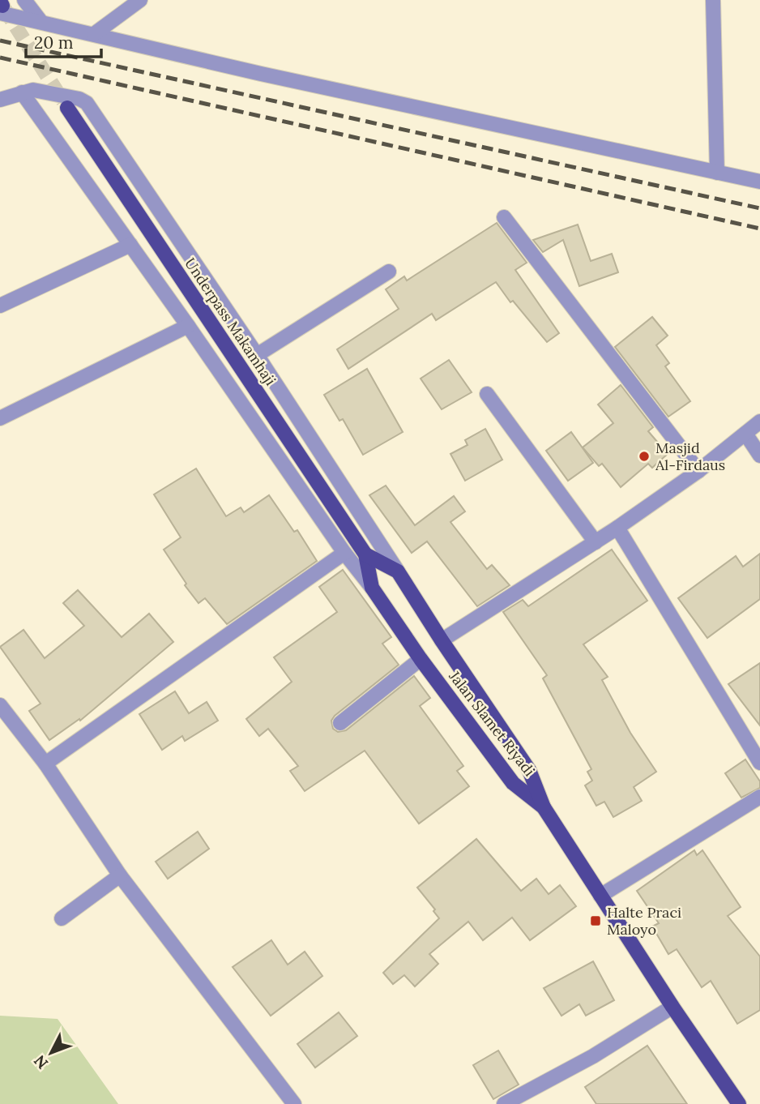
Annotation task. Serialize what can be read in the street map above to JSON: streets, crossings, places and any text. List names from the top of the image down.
{
  "streets": {
    "main road": ["Underpass Makamhaji", "Jalan Slamet Riyadi"]
  },
  "crossings": [
    ["Underpass Makamhaji", "Jalan Slamet Riyadi"]
  ],
  "places": {
    "other": ["Masjid Al-Firdaus"],
    "transit": ["Halte Praci Maloyo"]
  },
  "scale_bar": "20 m",
  "north": "bottom left"
}
